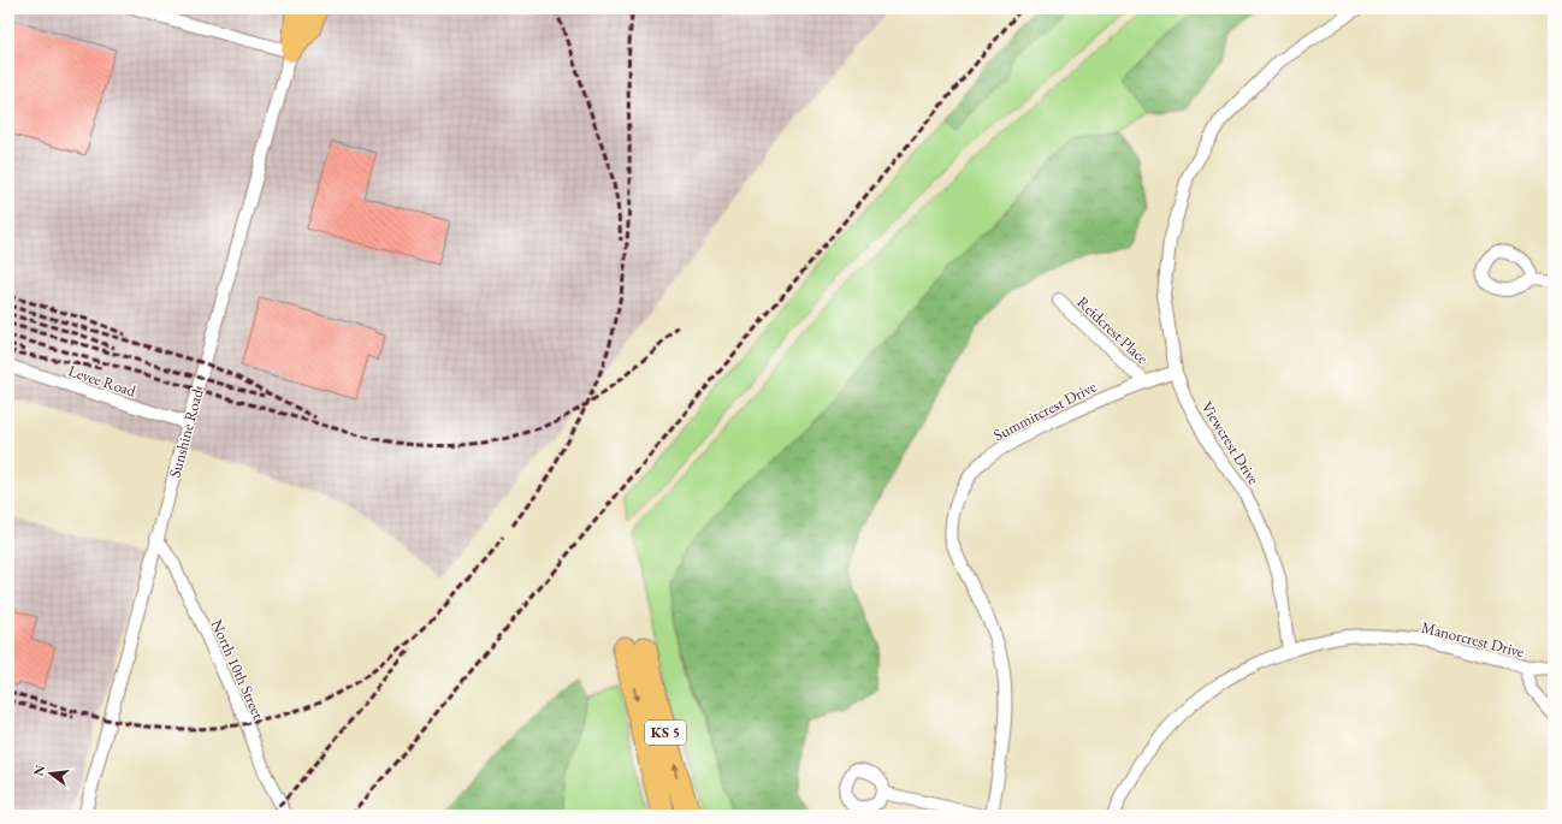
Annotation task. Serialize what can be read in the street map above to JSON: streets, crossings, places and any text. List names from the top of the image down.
{
  "streets": {
    "highway": ["KS 5"],
    "main road": ["Sunshine Road"],
    "street": [
      "Reidcrest Place",
      "Levee Road",
      "Summitcrest Drive",
      "Viewcrest Drive",
      "Manorcrest Drive",
      "North 10th Street"
    ]
  },
  "crossings": [
    ["Reidcrest Place", "Summitcrest Drive"],
    ["Levee Road", "Sunshine Road"],
    ["Summitcrest Drive", "Viewcrest Drive"],
    ["Sunshine Road", "North 10th Street"],
    ["Viewcrest Drive", "Manorcrest Drive"]
  ],
  "north": "left"
}
